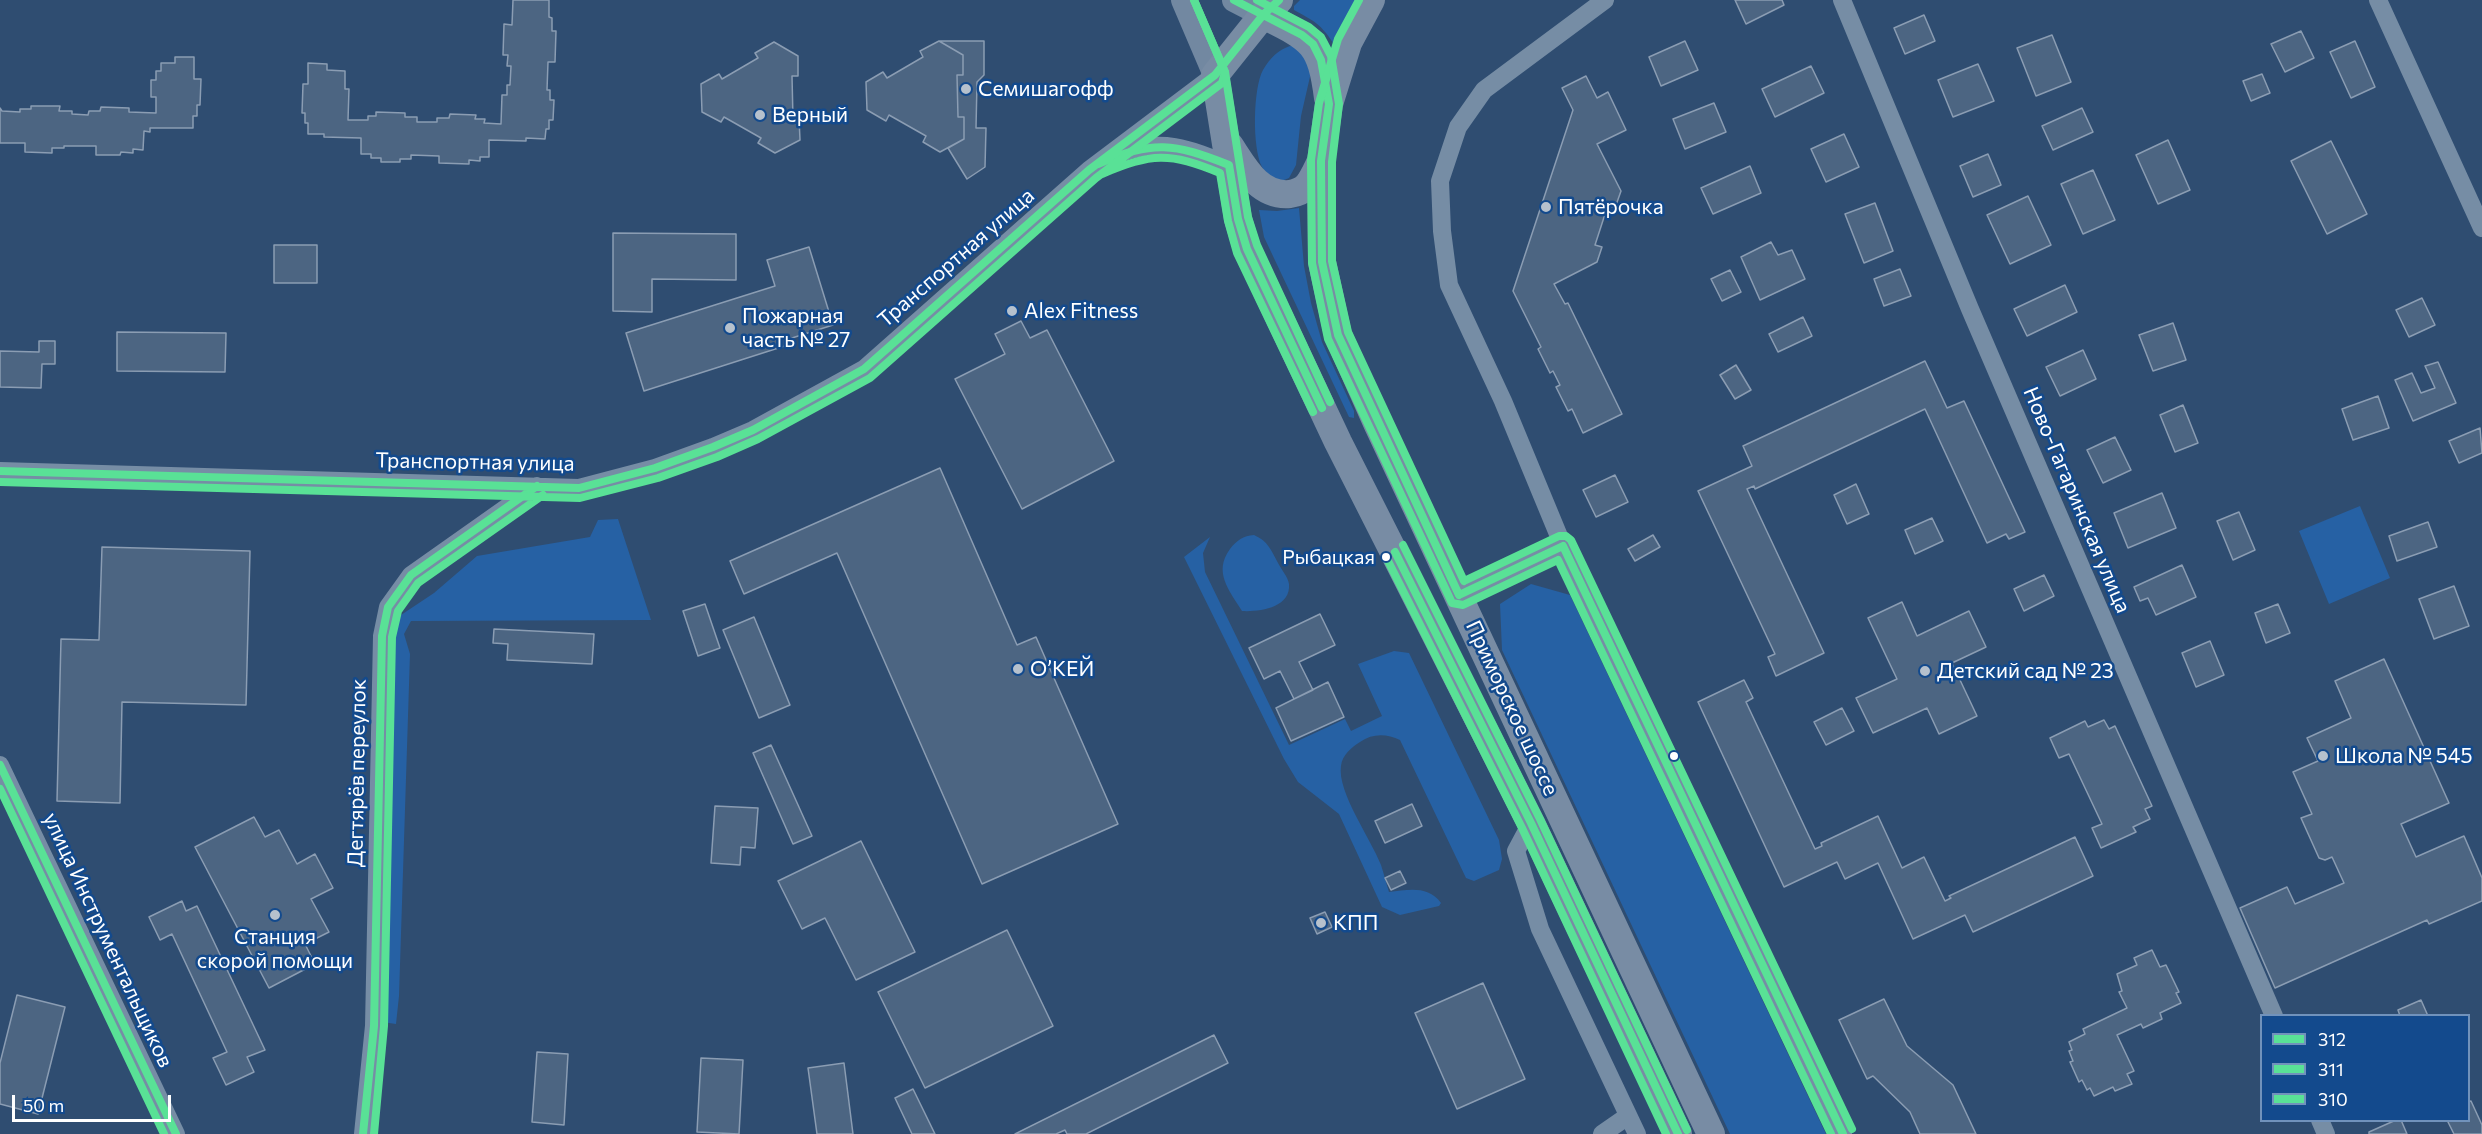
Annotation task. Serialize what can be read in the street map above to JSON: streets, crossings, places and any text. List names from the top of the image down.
{
  "streets": {
    "highway": ["Приморское шоссе"],
    "street": [
      "Транспортная улица",
      "Ново-Гагаринская улица",
      "Дегтярёв переулок",
      "улица Инструментальщиков"
    ]
  },
  "crossings": [
    ["Транспортная улица", "Приморское шоссе"],
    ["Транспортная улица", "Дегтярёв переулок"]
  ],
  "places": [
    "Семишагофф",
    "Верный",
    "Пятёрочка",
    "Alex Fitness",
    "Пожарная часть № 27",
    "Рыбацкая",
    "О’КЕЙ",
    "Детский сад № 23",
    "Школа № 545",
    "Станция скорой помощи",
    "КПП"
  ],
  "lines": ["transit line 312", "transit line 311", "transit line 310"],
  "legend": ["312", "311", "310"],
  "scale_bar": "50 m"
}
